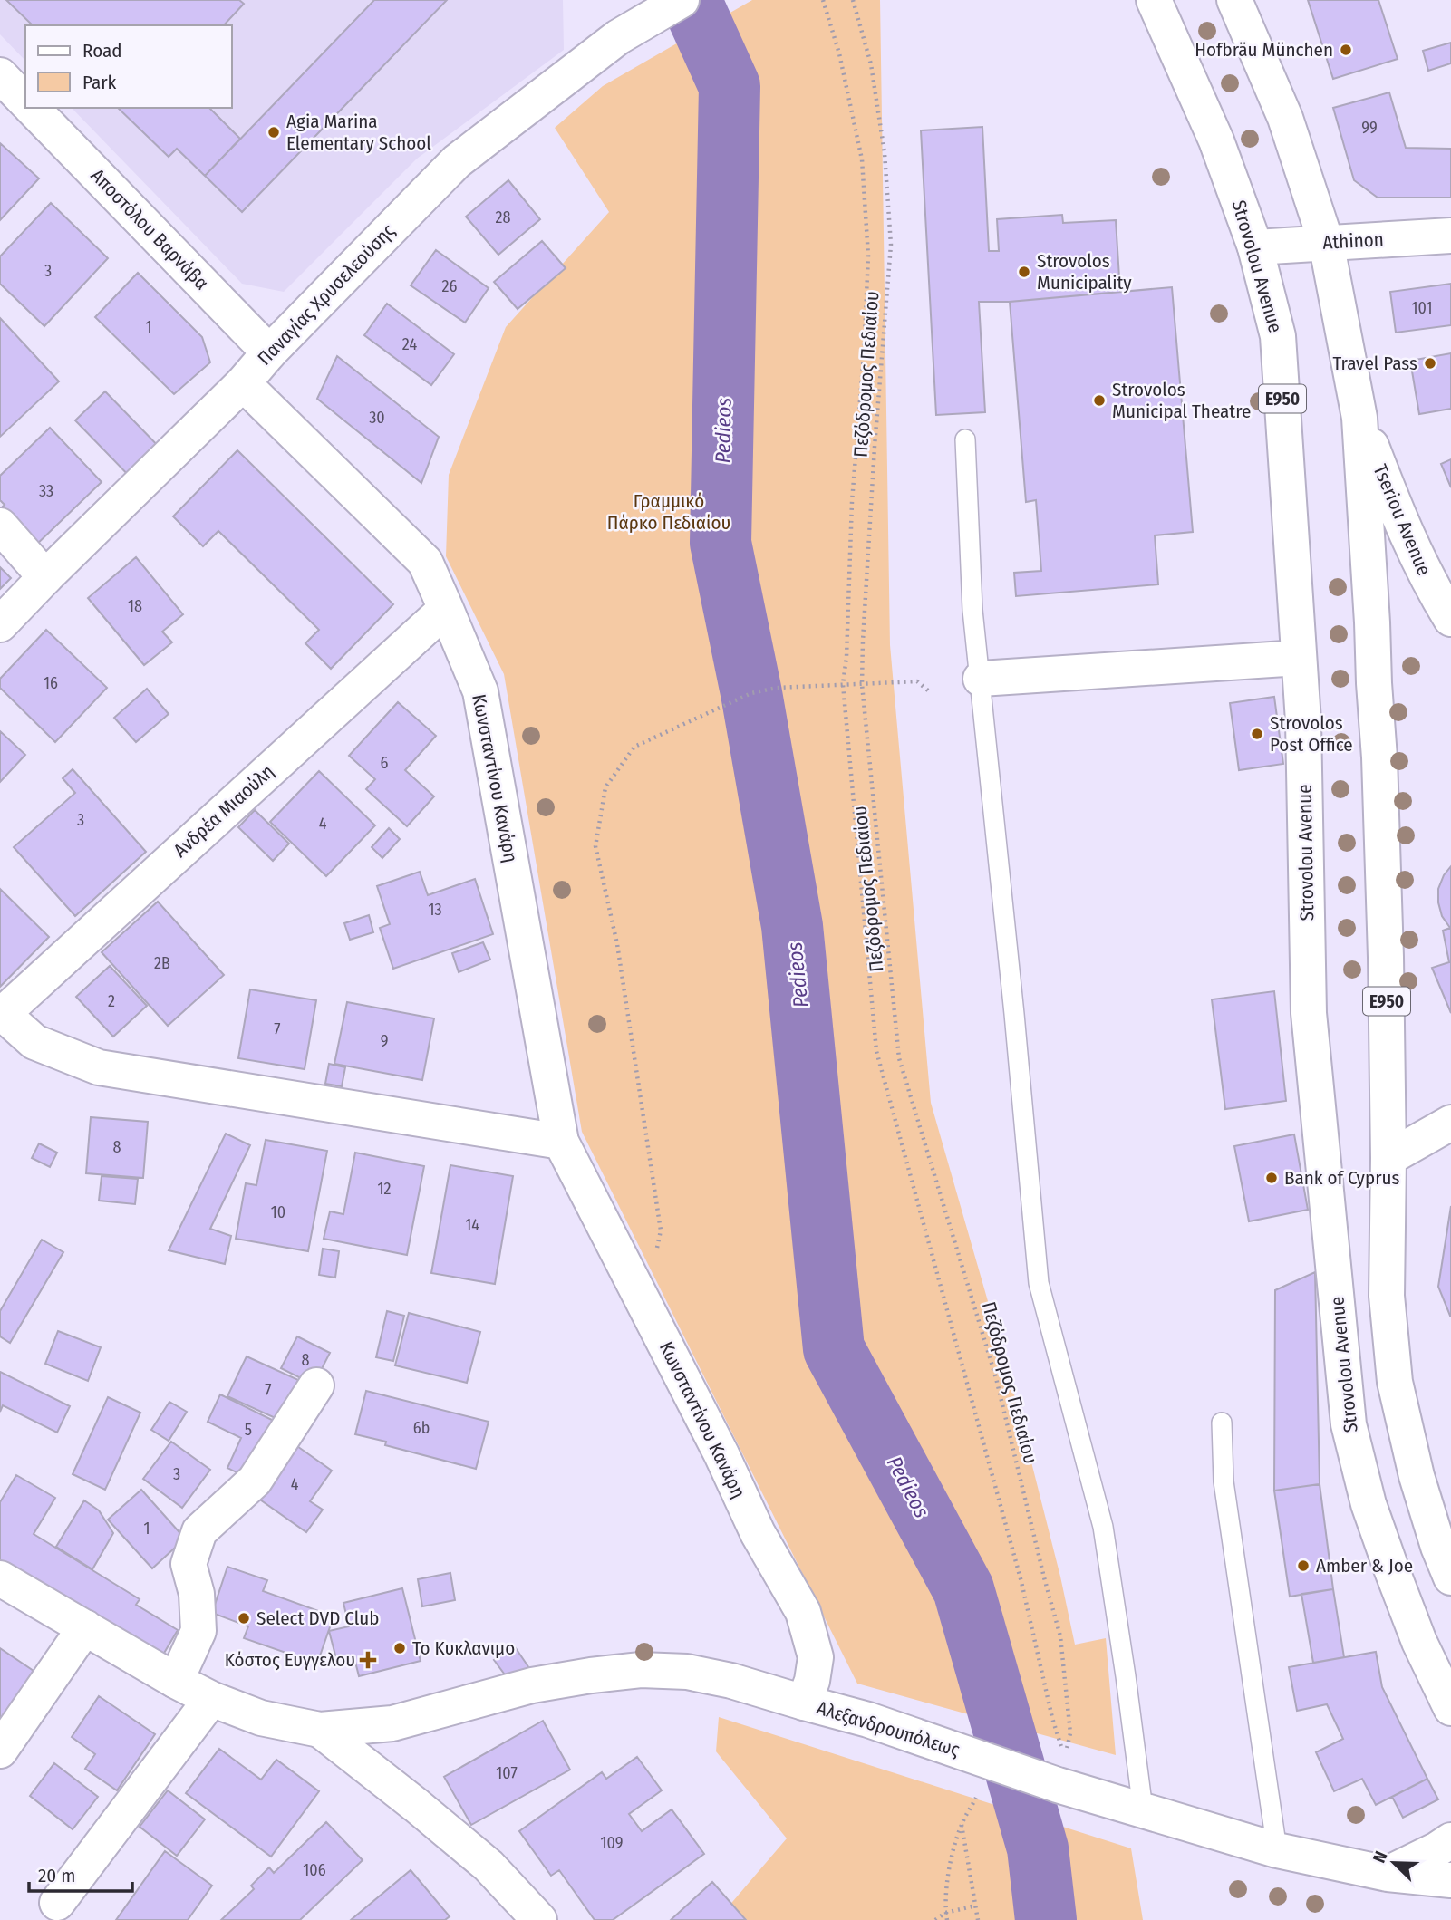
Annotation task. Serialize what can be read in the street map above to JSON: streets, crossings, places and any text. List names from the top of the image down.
{
  "streets": {
    "street": [
      "Αποστόλου Βαρνάβα",
      "Athinon",
      "Strovolou Avenue",
      "Παναγίας Χρυσελεούσης",
      "E950",
      "Tseriou Avenue",
      "Κωνσταντίνου Κανάρη",
      "Ανδρέα Μιαούλη",
      "Αλεξανδρουπόλεως"
    ],
    "path": ["Πεζόδρομος Πεδιαίου"]
  },
  "crossings": [
    ["Αποστόλου Βαρνάβα", "Παναγίας Χρυσελεούσης"],
    ["Athinon", "Strovolou Avenue"],
    ["Athinon", "E950"],
    ["Παναγίας Χρυσελεούσης", "Κωνσταντίνου Κανάρη"],
    ["Πεζόδρομος Πεδιαίου", "Αλεξανδρουπόλεως"],
    ["E950", "Tseriou Avenue"],
    ["Κωνσταντίνου Κανάρη", "Ανδρέα Μιαούλη"],
    ["Κωνσταντίνου Κανάρη", "Αλεξανδρουπόλεως"]
  ],
  "water": ["Pedieos"],
  "parks": ["Γραμμικό Πάρκο Πεδιαίου"],
  "places": {
    "other": [
      "Hofbräu München",
      "Agia Marina Elementary School",
      "Strovolos Municipality",
      "Travel Pass",
      "Strovolos Municipal Theatre",
      "Strovolos Post Office",
      "Bank of Cyprus",
      "Amber & Joe",
      "Select DVD Club",
      "Το Κυκλανιμο"
    ],
    "health": ["Κόστος Ευγγελου"]
  },
  "house_numbers": [
    "99",
    "28",
    "3",
    "26",
    "101",
    "1",
    "24",
    "30",
    "33",
    "18",
    "16",
    "6",
    "3",
    "4",
    "13",
    "2B",
    "2",
    "7",
    "9",
    "8",
    "12",
    "10",
    "14",
    "8",
    "7",
    "6b",
    "5",
    "3",
    "4",
    "1",
    "107",
    "109",
    "106"
  ],
  "legend": ["Road", "Park"],
  "scale_bar": "20 m",
  "north": "top left"
}
